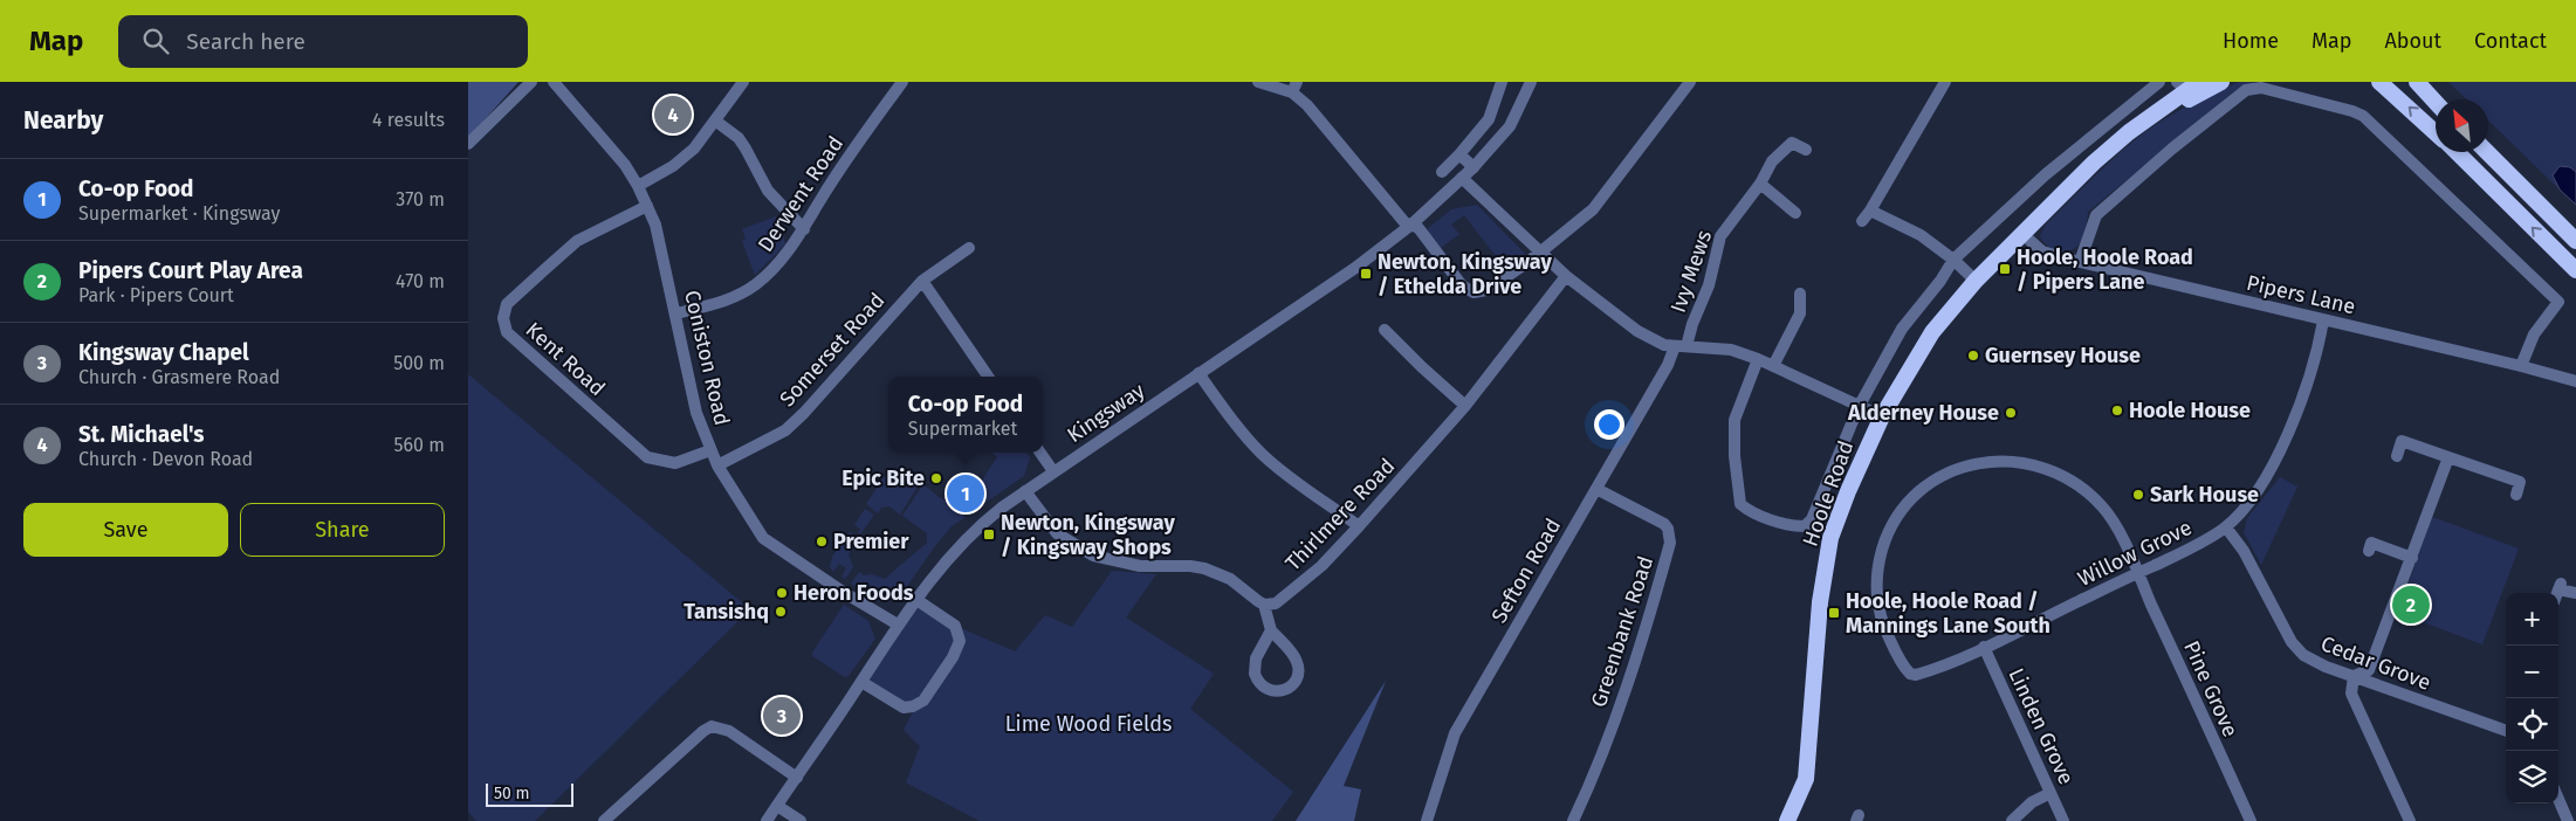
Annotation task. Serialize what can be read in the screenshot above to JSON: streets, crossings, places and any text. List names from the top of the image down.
{
  "streets": {
    "highway": ["Hoole Road"],
    "street": [
      "Derwent Road",
      "Ivy Mews",
      "Pipers Lane",
      "Somerset Road",
      "Coniston Road",
      "Kent Road",
      "Kingsway",
      "Thirlmere Road",
      "Willow Grove",
      "Sefton Road",
      "Greenbank Road",
      "Cedar Grove",
      "Pine Grove",
      "Linden Grove"
    ]
  },
  "crossings": [
    ["Derwent Road", "Coniston Road"],
    ["Ivy Mews", "Sefton Road"],
    ["Pipers Lane", "Hoole Road"],
    ["Pipers Lane", "Willow Grove"],
    ["Somerset Road", "Coniston Road"],
    ["Coniston Road", "Kent Road"],
    ["Coniston Road", "Kingsway"],
    ["Willow Grove", "Cedar Grove"],
    ["Willow Grove", "Pine Grove"],
    ["Willow Grove", "Linden Grove"],
    ["Sefton Road", "Greenbank Road"]
  ],
  "parks": ["Lime Wood Fields"],
  "places": {
    "transit": [
      "Hoole, Hoole Road / Pipers Lane",
      "Newton, Kingsway / Ethelda Drive",
      "Newton, Kingsway / Kingsway Shops",
      "Hoole, Hoole Road / Mannings Lane South"
    ],
    "other": [
      "Guernsey House",
      "Hoole House",
      "Alderney House",
      "Epic Bite",
      "Sark House",
      "Premier",
      "Heron Foods",
      "Tansishq"
    ]
  },
  "scale_bar": "50 m",
  "north": "top left",
  "page": {
    "header": "Map",
    "search": "Search here",
    "nav": [
      "Home",
      "Map",
      "About",
      "Contact"
    ],
    "heading": ["Nearby", "4 results"],
    "pins": [
      "4",
      "1",
      "2",
      "3"
    ],
    "list": [
      {
        "mark": "1",
        "name": "Co-op Food",
        "note": "Supermarket · Kingsway",
        "value": "370 m"
      },
      {
        "mark": "2",
        "name": "Pipers Court Play Area",
        "note": "Park · Pipers Court",
        "value": "470 m"
      },
      {
        "mark": "3",
        "name": "Kingsway Chapel",
        "note": "Church · Grasmere Road",
        "value": "500 m"
      },
      {
        "mark": "4",
        "name": "St. Michael's",
        "note": "Church · Devon Road",
        "value": "560 m"
      }
    ],
    "popup": ["Co-op Food", "Supermarket"],
    "buttons": ["Save", "Share"],
    "map_buttons": ["+", "−"],
    "scale": "50 m"
  }
}
